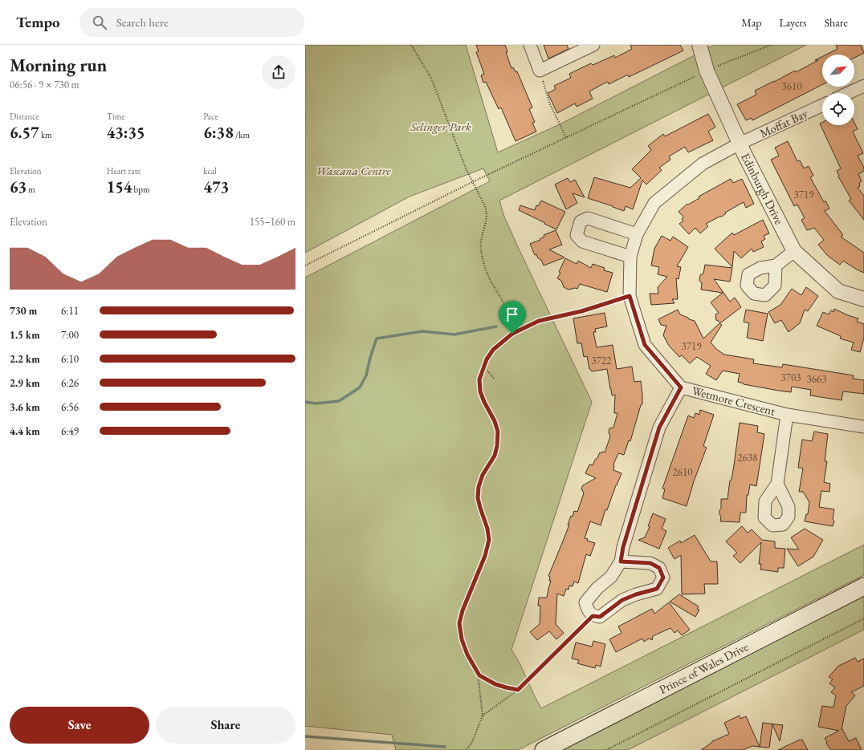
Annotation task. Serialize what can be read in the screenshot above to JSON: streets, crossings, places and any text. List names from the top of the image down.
{
  "streets": {
    "main road": ["Prince of Wales Drive"],
    "street": ["Moffat Bay", "Edinburgh Drive", "Wetmore Crescent"]
  },
  "crossings": [
    ["Moffat Bay", "Edinburgh Drive"],
    ["Moffat Bay", "Wetmore Crescent"],
    ["Edinburgh Drive", "Wetmore Crescent"]
  ],
  "parks": ["Selinger Park", "Wascana Centre"],
  "house_numbers": [
    "3610",
    "3719",
    "3719",
    "3722",
    "3703",
    "3663",
    "2638",
    "2610"
  ],
  "north": "top right",
  "page": {
    "header": "Tempo",
    "search": "Search here",
    "nav": ["Map", "Layers", "Share"],
    "heading": ["Morning run", "06:56 · 9 × 730 m"],
    "stats": [
      ["Distance", "6.57 km"],
      ["Time", "43:35"],
      ["Pace", "6:38 /km"],
      ["Elevation", "63 m"],
      ["Heart rate", "154 bpm"],
      ["kcal", "473"]
    ],
    "chart": ["Elevation", "155–160 m"],
    "list": [
      {
        "name": "730 m",
        "note": "6:11"
      },
      {
        "name": "1.5 km",
        "note": "7:00"
      },
      {
        "name": "2.2 km",
        "note": "6:10"
      },
      {
        "name": "2.9 km",
        "note": "6:26"
      },
      {
        "name": "3.6 km",
        "note": "6:56"
      },
      {
        "name": "4.4 km",
        "note": "6:49"
      }
    ],
    "buttons": ["Save", "Share"]
  }
}
